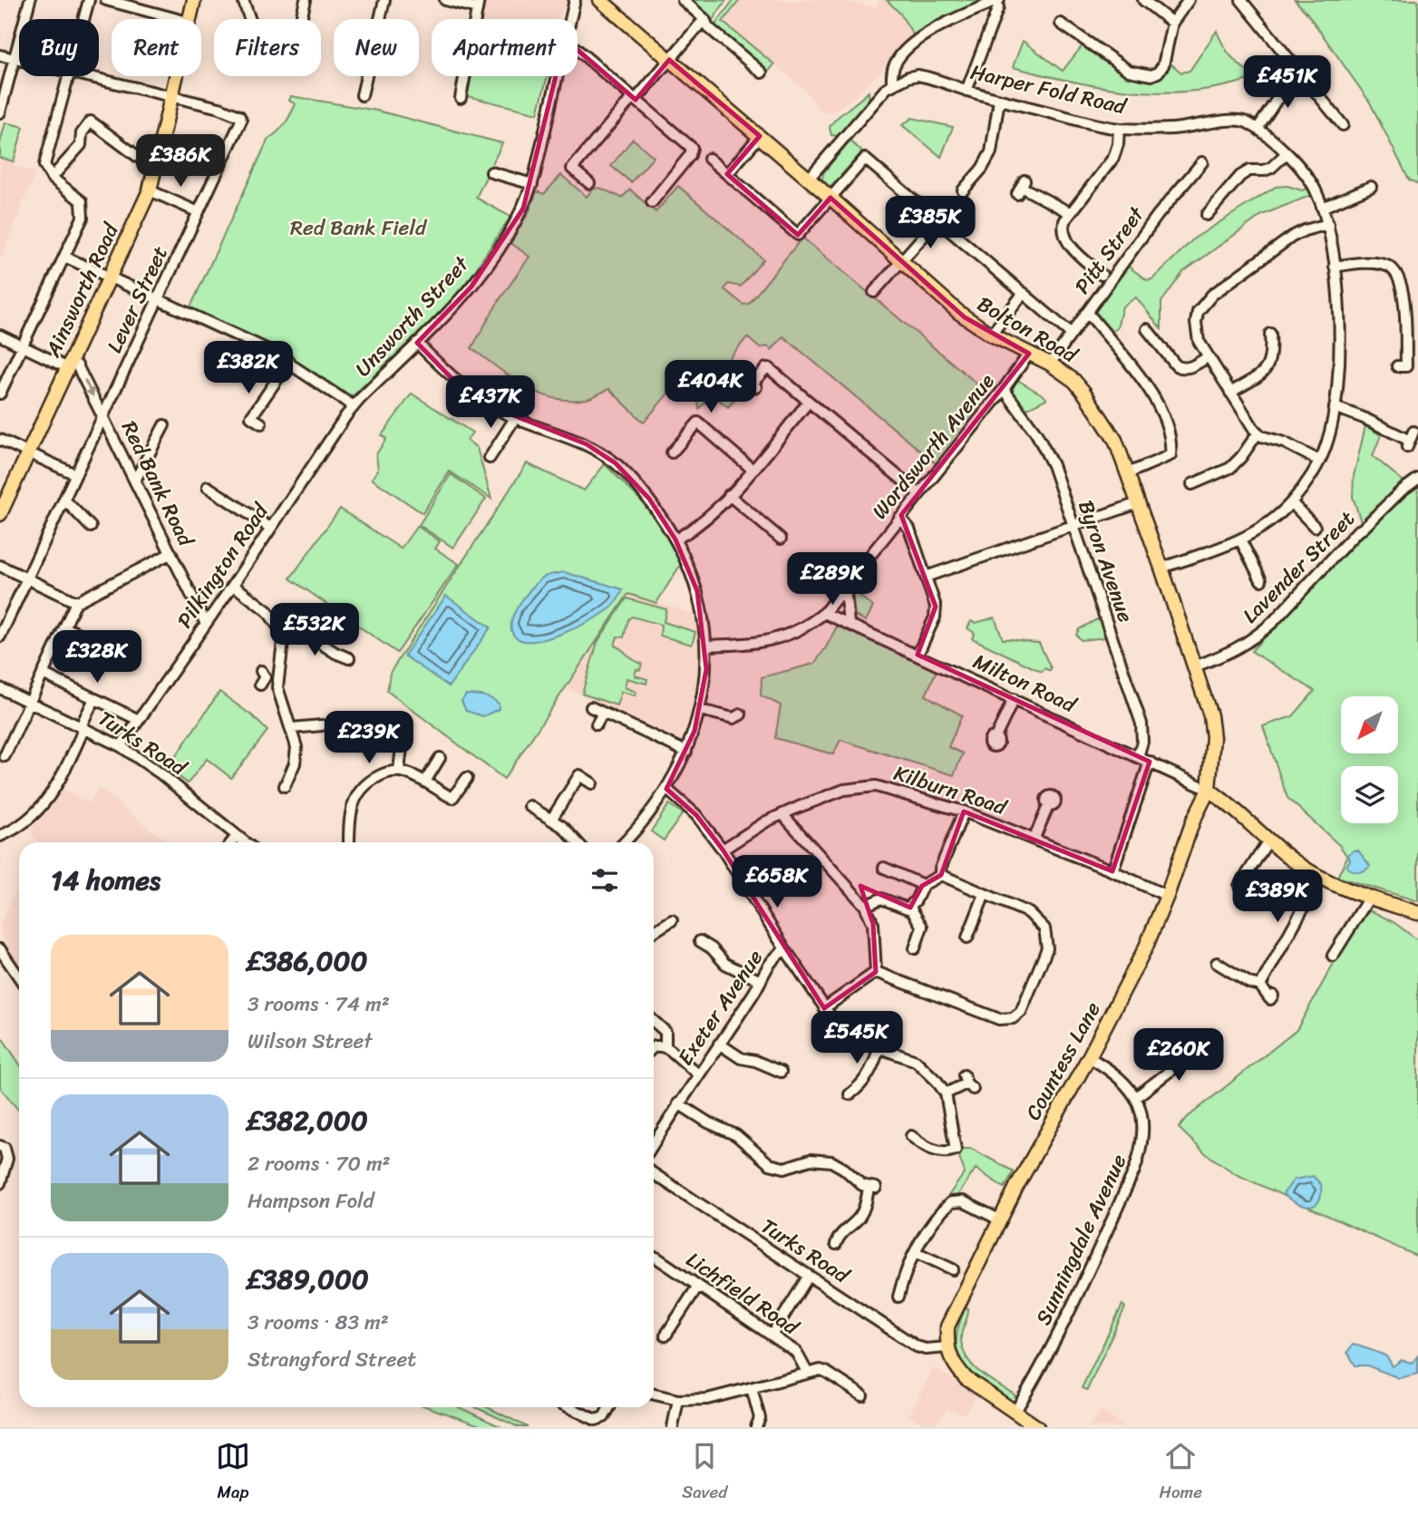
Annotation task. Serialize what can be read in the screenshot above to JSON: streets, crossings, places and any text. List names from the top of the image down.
{
  "streets": {
    "main road": ["Ainsworth Road", "Bolton Road", "Countess Lane"],
    "street": [
      "Harper Fold Road",
      "Pitt Street",
      "Lever Street",
      "Unsworth Street",
      "Wordsworth Avenue",
      "Red Bank Road",
      "Byron Avenue",
      "Pilkington Road",
      "Lavender Street",
      "Milton Road",
      "Turks Road",
      "Kilburn Road",
      "Exeter Avenue",
      "Sunningdale Avenue",
      "Lichfield Road"
    ]
  },
  "crossings": [
    ["Harper Fold Road", "Bolton Road"],
    ["Pitt Street", "Bolton Road"],
    ["Ainsworth Road", "Lever Street"],
    ["Ainsworth Road", "Red Bank Road"],
    ["Lever Street", "Red Bank Road"],
    ["Unsworth Street", "Pilkington Road"],
    ["Bolton Road", "Wordsworth Avenue"],
    ["Bolton Road", "Lavender Street"],
    ["Bolton Road", "Milton Road"],
    ["Bolton Road", "Countess Lane"],
    ["Wordsworth Avenue", "Byron Avenue"],
    ["Wordsworth Avenue", "Milton Road"],
    ["Red Bank Road", "Pilkington Road"],
    ["Byron Avenue", "Milton Road"],
    ["Pilkington Road", "Turks Road"],
    ["Milton Road", "Countess Lane"],
    ["Turks Road", "Countess Lane"],
    ["Kilburn Road", "Countess Lane"],
    ["Countess Lane", "Sunningdale Avenue"]
  ],
  "parks": ["Red Bank Field"],
  "north": "bottom left",
  "page": {
    "chip": [
      "Buy",
      "Rent",
      "Filters",
      "New",
      "Apartment"
    ],
    "price": [
      "£451K",
      "£386K",
      "£385K",
      "£382K",
      "£404K",
      "£437K",
      "£289K",
      "£532K",
      "£328K",
      "£239K",
      "£658K",
      "£389K",
      "£545K",
      "£260K"
    ],
    "heading": "14 homes",
    "list": [
      {
        "name": "£386,000",
        "note": "3 rooms · 74 m² · Wilson Street"
      },
      {
        "name": "£382,000",
        "note": "2 rooms · 70 m² · Hampson Fold"
      },
      {
        "name": "£389,000",
        "note": "3 rooms · 83 m² · Strangford Street"
      }
    ],
    "tabs": ["Map", "Saved", "Home"]
  }
}
